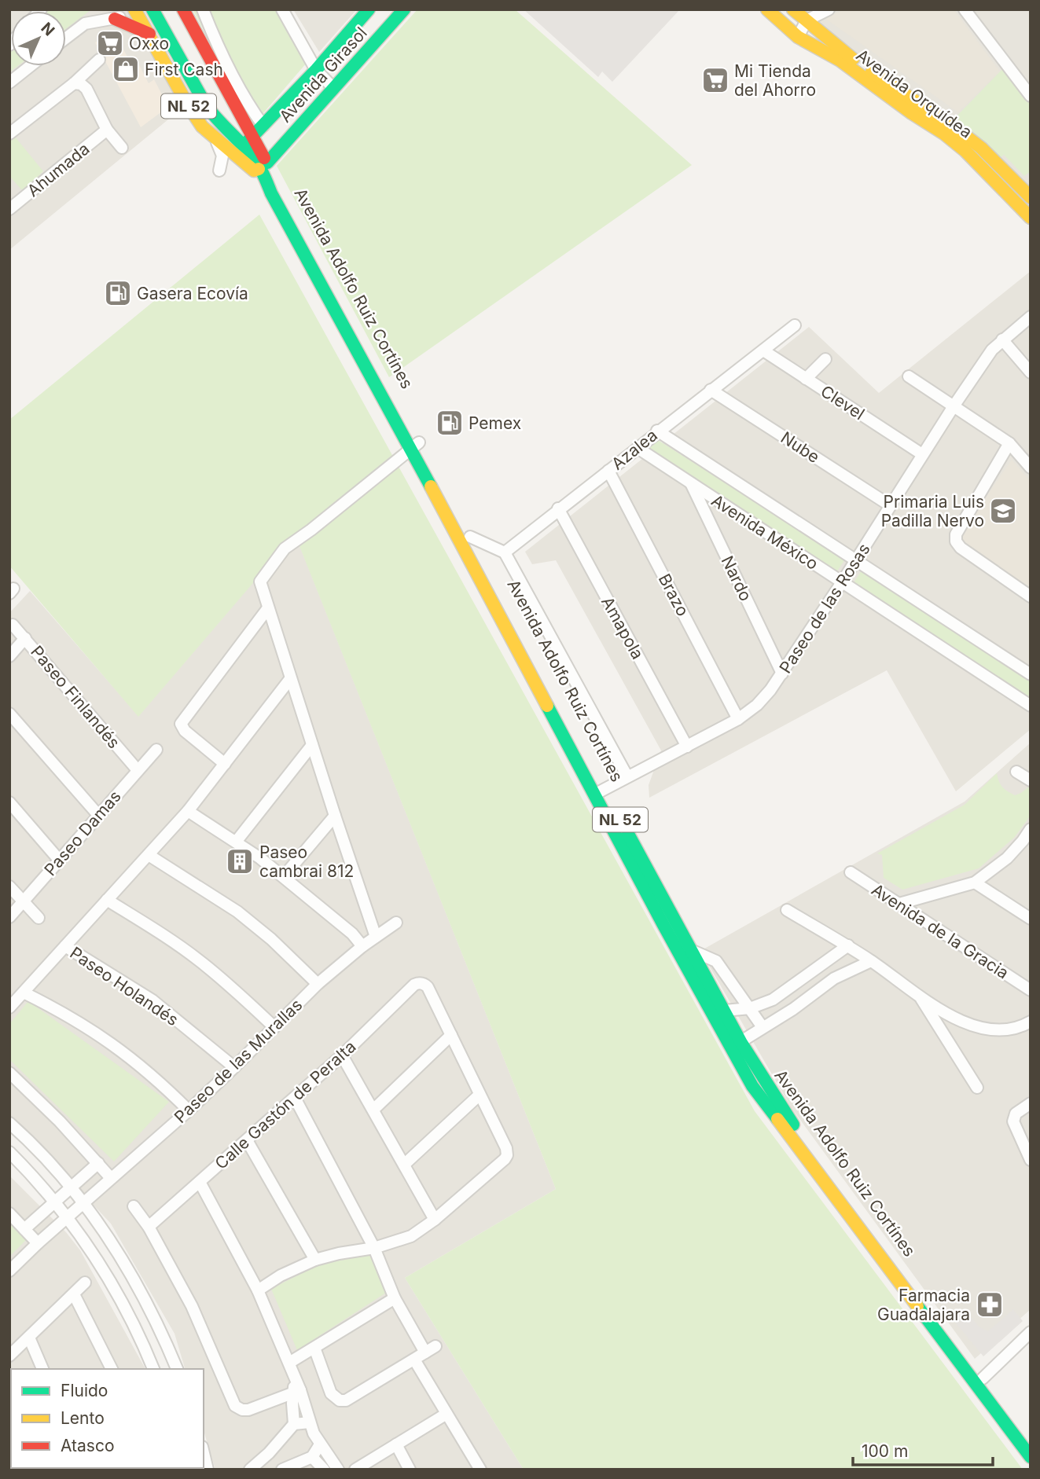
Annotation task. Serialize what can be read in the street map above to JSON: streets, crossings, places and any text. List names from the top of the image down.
{
  "streets": {
    "main road": [
      "Avenida Girasol",
      "Avenida Orquídea",
      "NL 52",
      "Avenida Adolfo Ruiz Cortínes"
    ],
    "street": [
      "Ahumada",
      "Clevel",
      "Nube",
      "Azalea",
      "Avenida México",
      "Nardo",
      "Brazo",
      "Paseo de las Rosas",
      "Amapola",
      "Paseo Finlandés",
      "Paseo Damas",
      "Avenida de la Gracia",
      "Paseo Holandés",
      "Paseo de las Murallas",
      "Calle Gastón de Peralta"
    ]
  },
  "crossings": [
    ["Avenida Girasol", "Avenida Adolfo Ruiz Cortínes"],
    ["Avenida Adolfo Ruiz Cortínes", "Paseo de las Rosas"],
    ["Clevel", "Azalea"],
    ["Clevel", "Paseo de las Rosas"],
    ["Nube", "Azalea"],
    ["Nube", "Paseo de las Rosas"],
    ["Azalea", "Avenida México"],
    ["Azalea", "Brazo"],
    ["Azalea", "Amapola"],
    ["Avenida México", "Nardo"],
    ["Avenida México", "Paseo de las Rosas"],
    ["Nardo", "Paseo de las Rosas"],
    ["Brazo", "Paseo de las Rosas"],
    ["Paseo de las Rosas", "Amapola"],
    ["Paseo Finlandés", "Paseo Damas"],
    ["Paseo Holandés", "Paseo de las Murallas"]
  ],
  "places": {
    "supermarket": ["Oxxo", "Mi Tienda del Ahorro"],
    "shop": ["First Cash"],
    "fuel station": ["Gasera Ecovía", "Pemex"],
    "school or university": ["Primaria Luis Padilla Nervo"],
    "building": ["Paseo cambrai 812"],
    "pharmacy": ["Farmacia Guadalajara"]
  },
  "legend": ["Fluido", "Lento", "Atasco"],
  "scale_bar": "100 m",
  "north": "top right"
}
